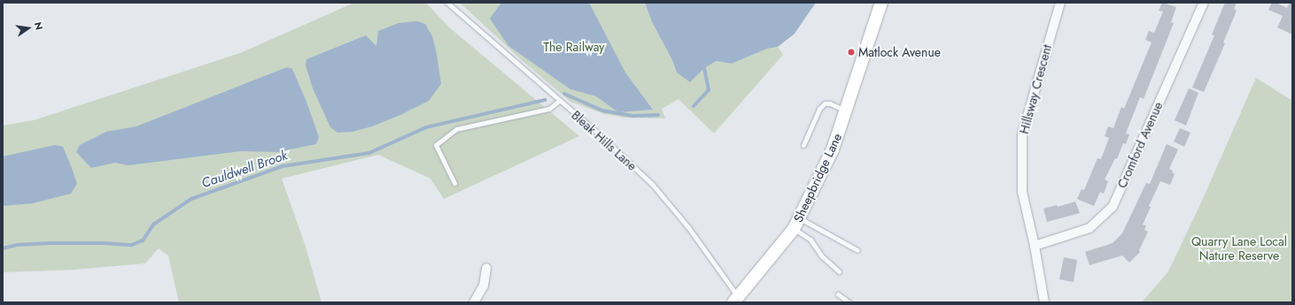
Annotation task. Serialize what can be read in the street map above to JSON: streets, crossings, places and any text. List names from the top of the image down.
{
  "streets": {
    "street": ["Hillsway Crescent", "Cromford Avenue", "Sheepbridge Lane"],
    "lane": ["Bleak Hills Lane"]
  },
  "crossings": [
    ["Hillsway Crescent", "Cromford Avenue"],
    ["Bleak Hills Lane", "Sheepbridge Lane"]
  ],
  "water": ["Cauldwell Brook"],
  "parks": ["The Railway", "Quarry Lane Local Nature Reserve"],
  "places": ["Matlock Avenue"],
  "north": "right"
}
